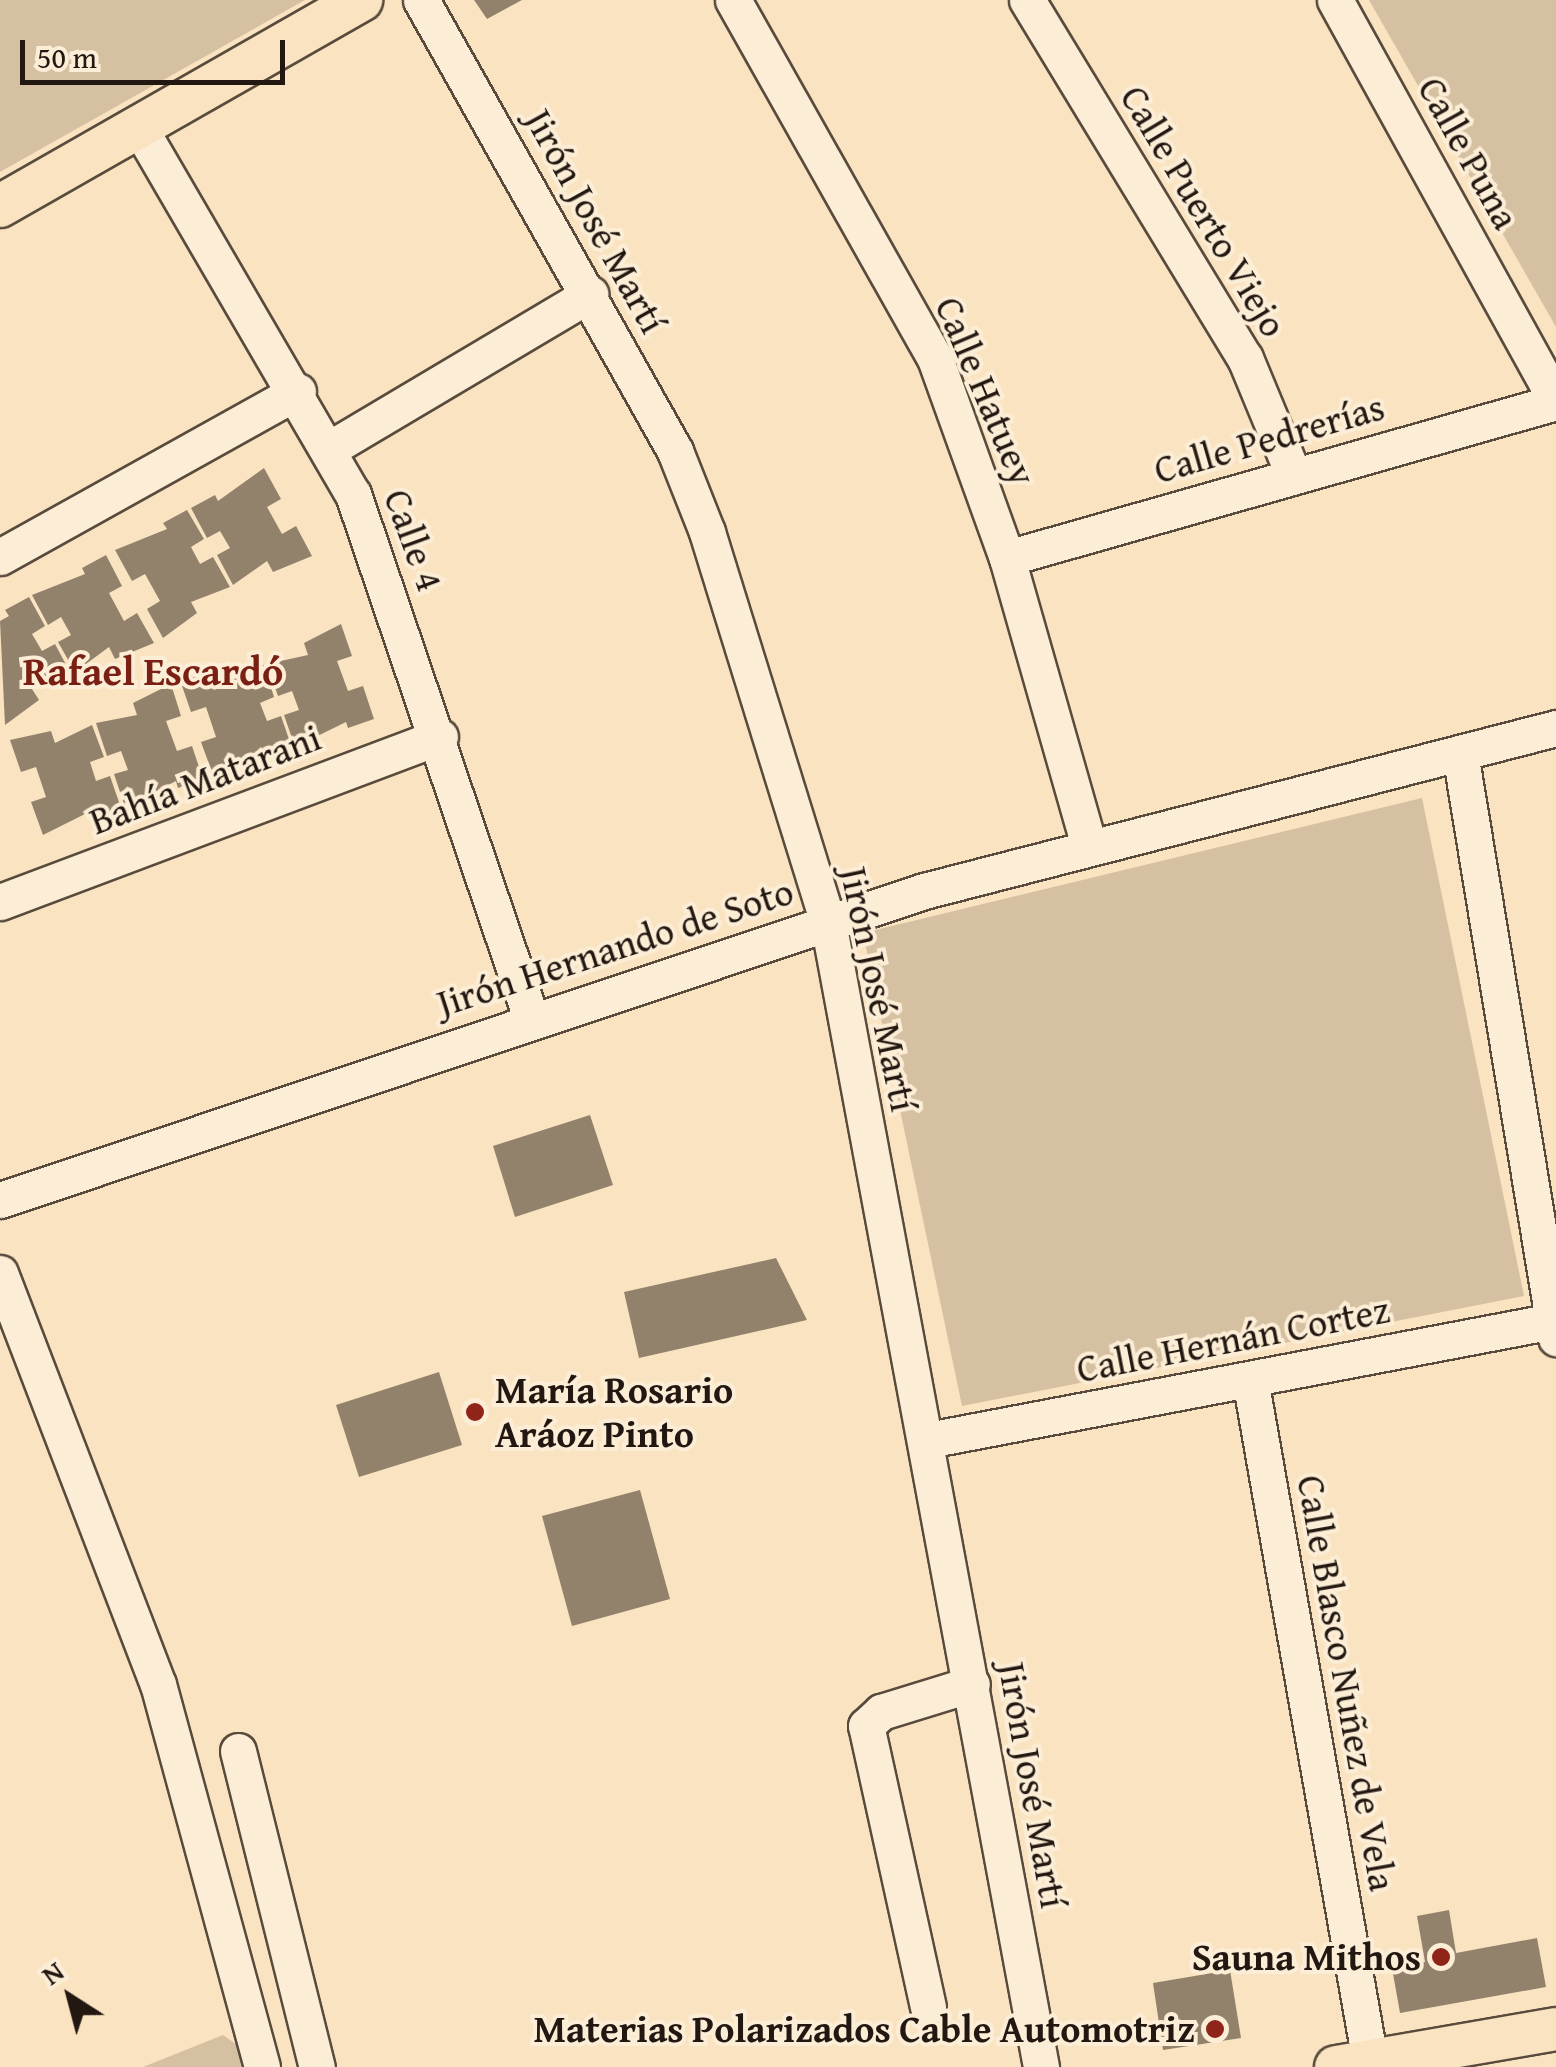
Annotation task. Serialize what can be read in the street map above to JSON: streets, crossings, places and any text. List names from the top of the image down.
{
  "streets": {
    "street": [
      "Calle Puna",
      "Calle Puerto Viejo",
      "Jirón José Martí",
      "Calle Hatuey",
      "Calle Pedrerías",
      "Calle 4",
      "Bahía Matarani",
      "Jirón Hernando de Soto",
      "Calle Hernán Cortez",
      "Calle Blasco Nuñez de Vela"
    ]
  },
  "crossings": [
    ["Calle Puna", "Calle Pedrerías"],
    ["Calle Puerto Viejo", "Calle Pedrerías"],
    ["Jirón José Martí", "Jirón Hernando de Soto"],
    ["Jirón José Martí", "Calle Hernán Cortez"],
    ["Calle Hatuey", "Calle Pedrerías"],
    ["Calle Hatuey", "Jirón Hernando de Soto"],
    ["Calle 4", "Bahía Matarani"],
    ["Calle 4", "Jirón Hernando de Soto"],
    ["Calle Hernán Cortez", "Calle Blasco Nuñez de Vela"]
  ],
  "districts": ["Rafael Escardó"],
  "places": ["María Rosario Aráoz Pinto", "Sauna Mithos", "Materias Polarizados Cable Automotriz"],
  "scale_bar": "50 m",
  "north": "top left"
}
